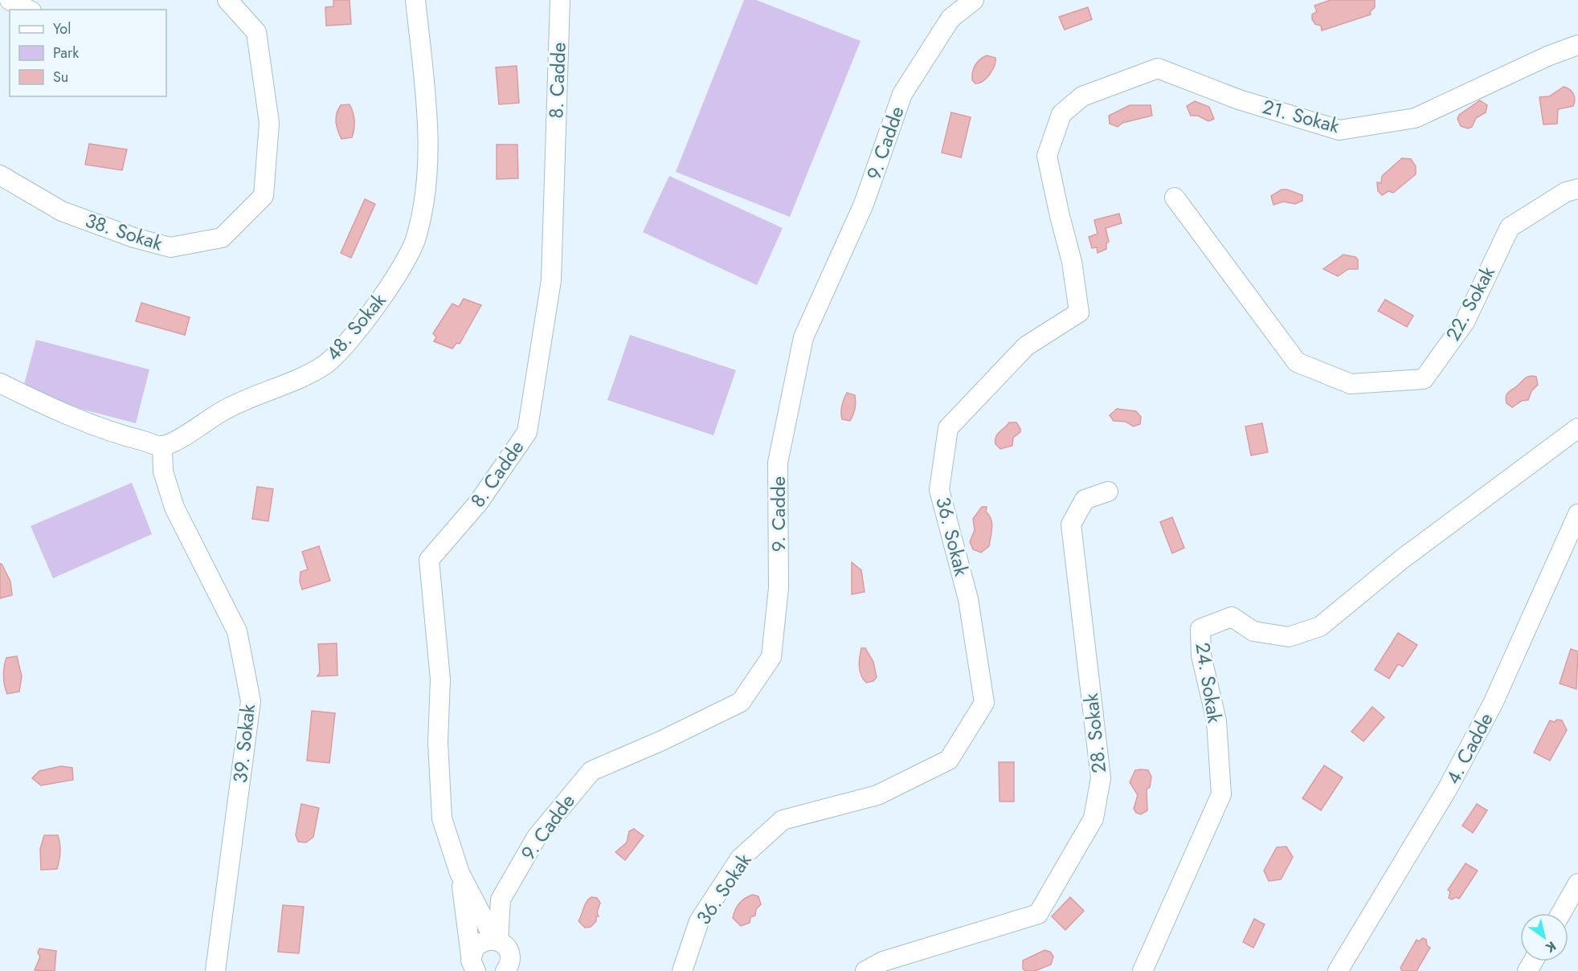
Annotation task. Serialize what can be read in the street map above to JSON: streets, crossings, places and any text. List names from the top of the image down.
{
  "streets": {
    "street": [
      "8. Cadde",
      "21. Sokak",
      "9. Cadde",
      "38. Sokak",
      "22. Sokak",
      "48. Sokak",
      "36. Sokak",
      "24. Sokak",
      "28. Sokak",
      "39. Sokak",
      "4. Cadde"
    ]
  },
  "crossings": [
    ["8. Cadde", "9. Cadde"],
    ["21. Sokak", "36. Sokak"],
    ["48. Sokak", "39. Sokak"]
  ],
  "legend": ["Yol", "Park", "Su"],
  "north": "bottom right"
}
